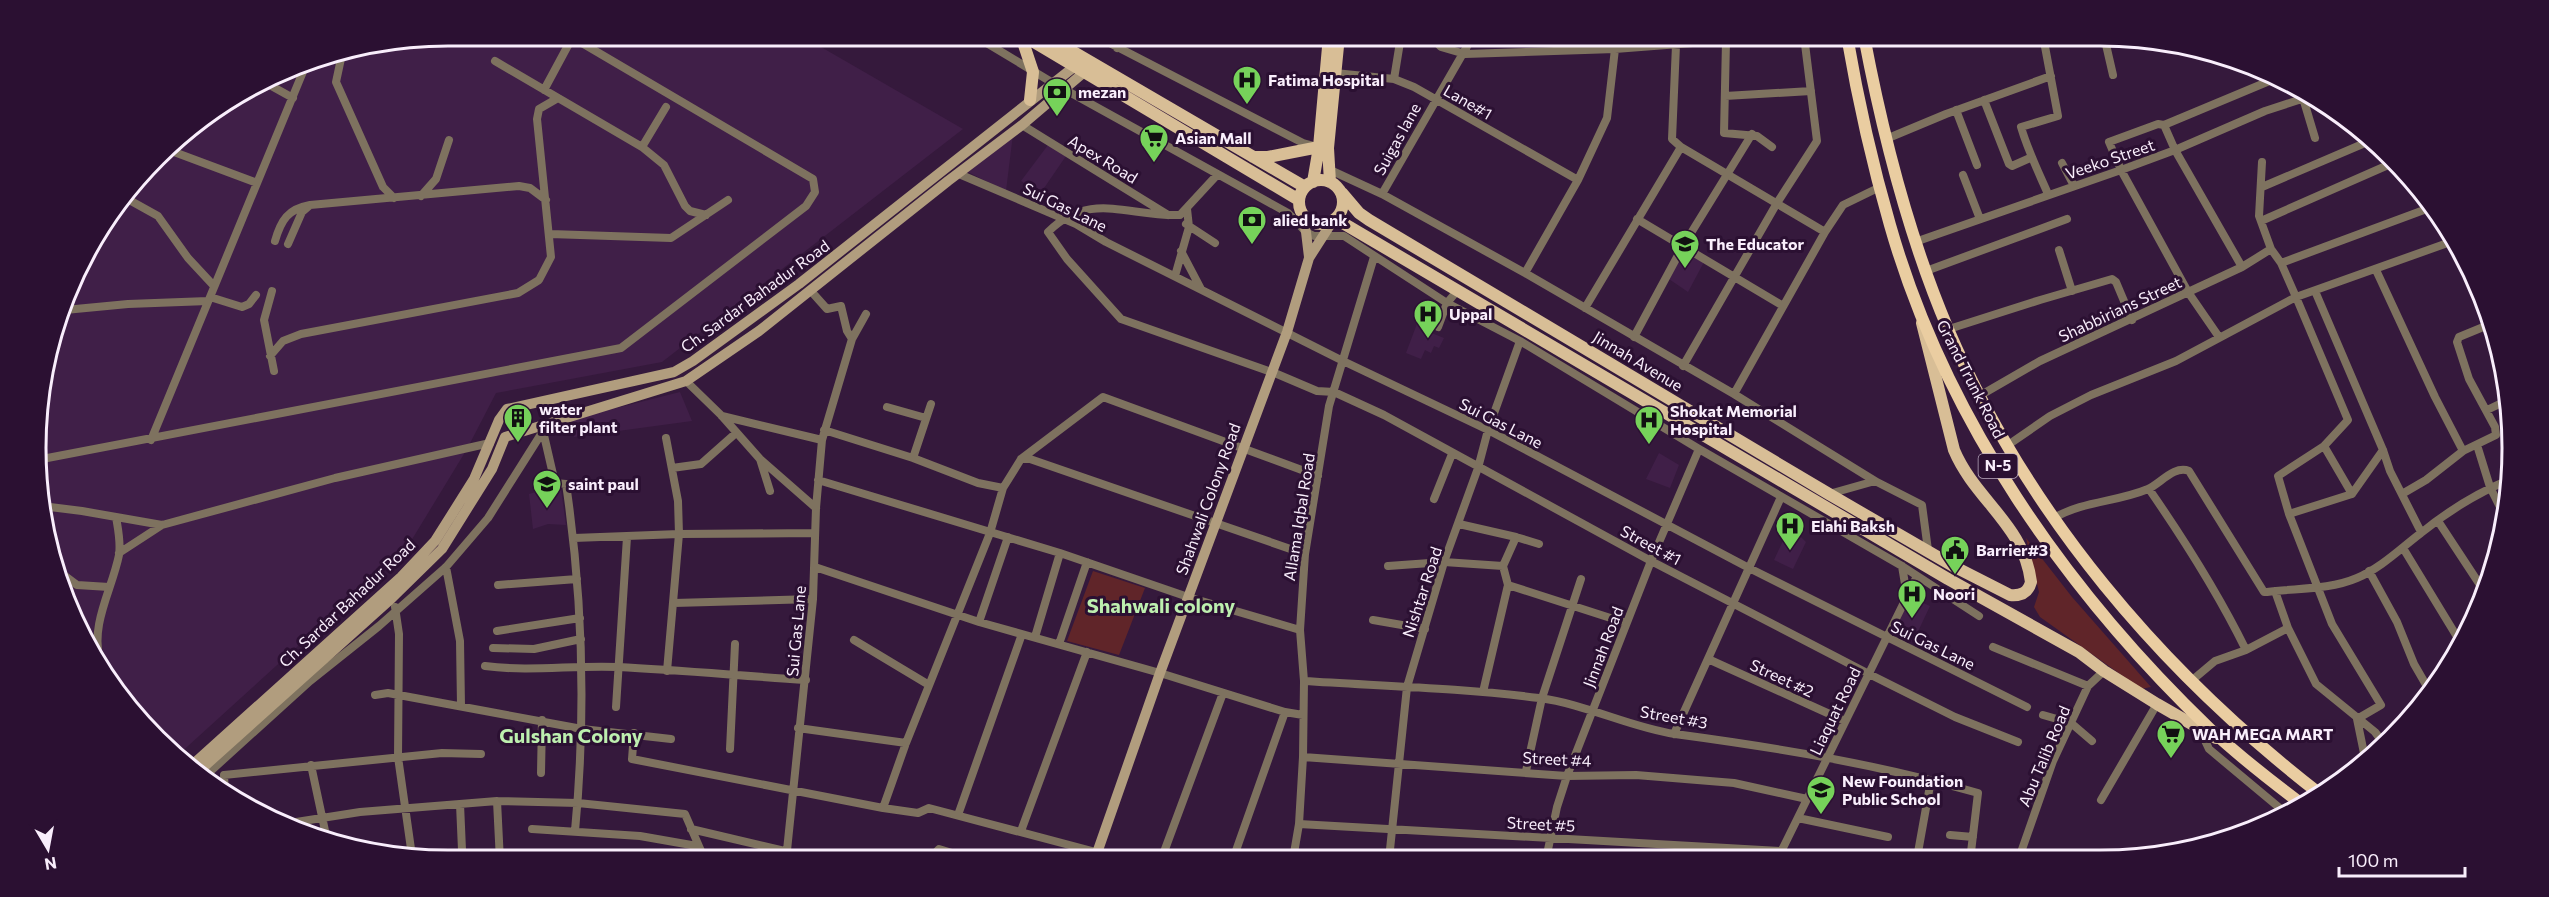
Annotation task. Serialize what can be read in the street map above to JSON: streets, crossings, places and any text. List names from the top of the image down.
{
  "streets": {
    "highway": ["Grand Trunk Road", "N-5"],
    "main road": ["Ch. Sardar Bahadur Road", "Jinnah Avenue", "Shahwali Colony Road"],
    "street": [
      "Lane#1",
      "Suigas lane",
      "Apex Road",
      "Veeko Street",
      "Sui Gas Lane",
      "Shabbirians Street",
      "Allama Iqbal Road",
      "Street #1",
      "Nishtar Road",
      "Jinnah Road",
      "Street #2",
      "Liaquat Road",
      "Street #3",
      "Abu Talib Road",
      "Street #4",
      "Street #5"
    ]
  },
  "crossings": [
    ["Lane#1", "Suigas lane"],
    ["Apex Road", "Ch. Sardar Bahadur Road"],
    ["Veeko Street", "Grand Trunk Road"],
    ["Sui Gas Lane", "Ch. Sardar Bahadur Road"],
    ["Sui Gas Lane", "Shahwali Colony Road"],
    ["Sui Gas Lane", "Allama Iqbal Road"],
    ["Sui Gas Lane", "Street #1"],
    ["Sui Gas Lane", "Nishtar Road"],
    ["Sui Gas Lane", "Jinnah Road"],
    ["Sui Gas Lane", "Liaquat Road"],
    ["Shabbirians Street", "Grand Trunk Road"],
    ["Jinnah Avenue", "Grand Trunk Road"],
    ["Jinnah Avenue", "Shahwali Colony Road"],
    ["Jinnah Avenue", "Abu Talib Road"],
    ["Shahwali Colony Road", "Street #1"],
    ["Allama Iqbal Road", "Street #1"],
    ["Allama Iqbal Road", "Street #3"],
    ["Allama Iqbal Road", "Street #4"],
    ["Allama Iqbal Road", "Street #5"],
    ["Street #1", "Nishtar Road"],
    ["Street #1", "Jinnah Road"],
    ["Street #1", "Liaquat Road"],
    ["Nishtar Road", "Street #3"],
    ["Nishtar Road", "Street #4"],
    ["Nishtar Road", "Street #5"],
    ["Jinnah Road", "Street #3"],
    ["Jinnah Road", "Street #4"],
    ["Jinnah Road", "Street #5"],
    ["Street #2", "Liaquat Road"],
    ["Liaquat Road", "Street #3"],
    ["Liaquat Road", "Street #4"]
  ],
  "districts": ["Shahwali colony", "Gulshan Colony"],
  "places": {
    "hospital": [
      "Fatima Hospital",
      "Uppal",
      "Shokat Memorial Hospital",
      "Elahi Baksh",
      "Noori"
    ],
    "bank": ["mezan", "alied bank"],
    "supermarket": ["Asian Mall", "WAH MEGA MART"],
    "school or university": ["The Educator", "saint paul", "New Foundation Public School"],
    "building": ["water filter plant"],
    "public building": ["Barrier#3"]
  },
  "scale_bar": "100 m",
  "north": "bottom"
}
